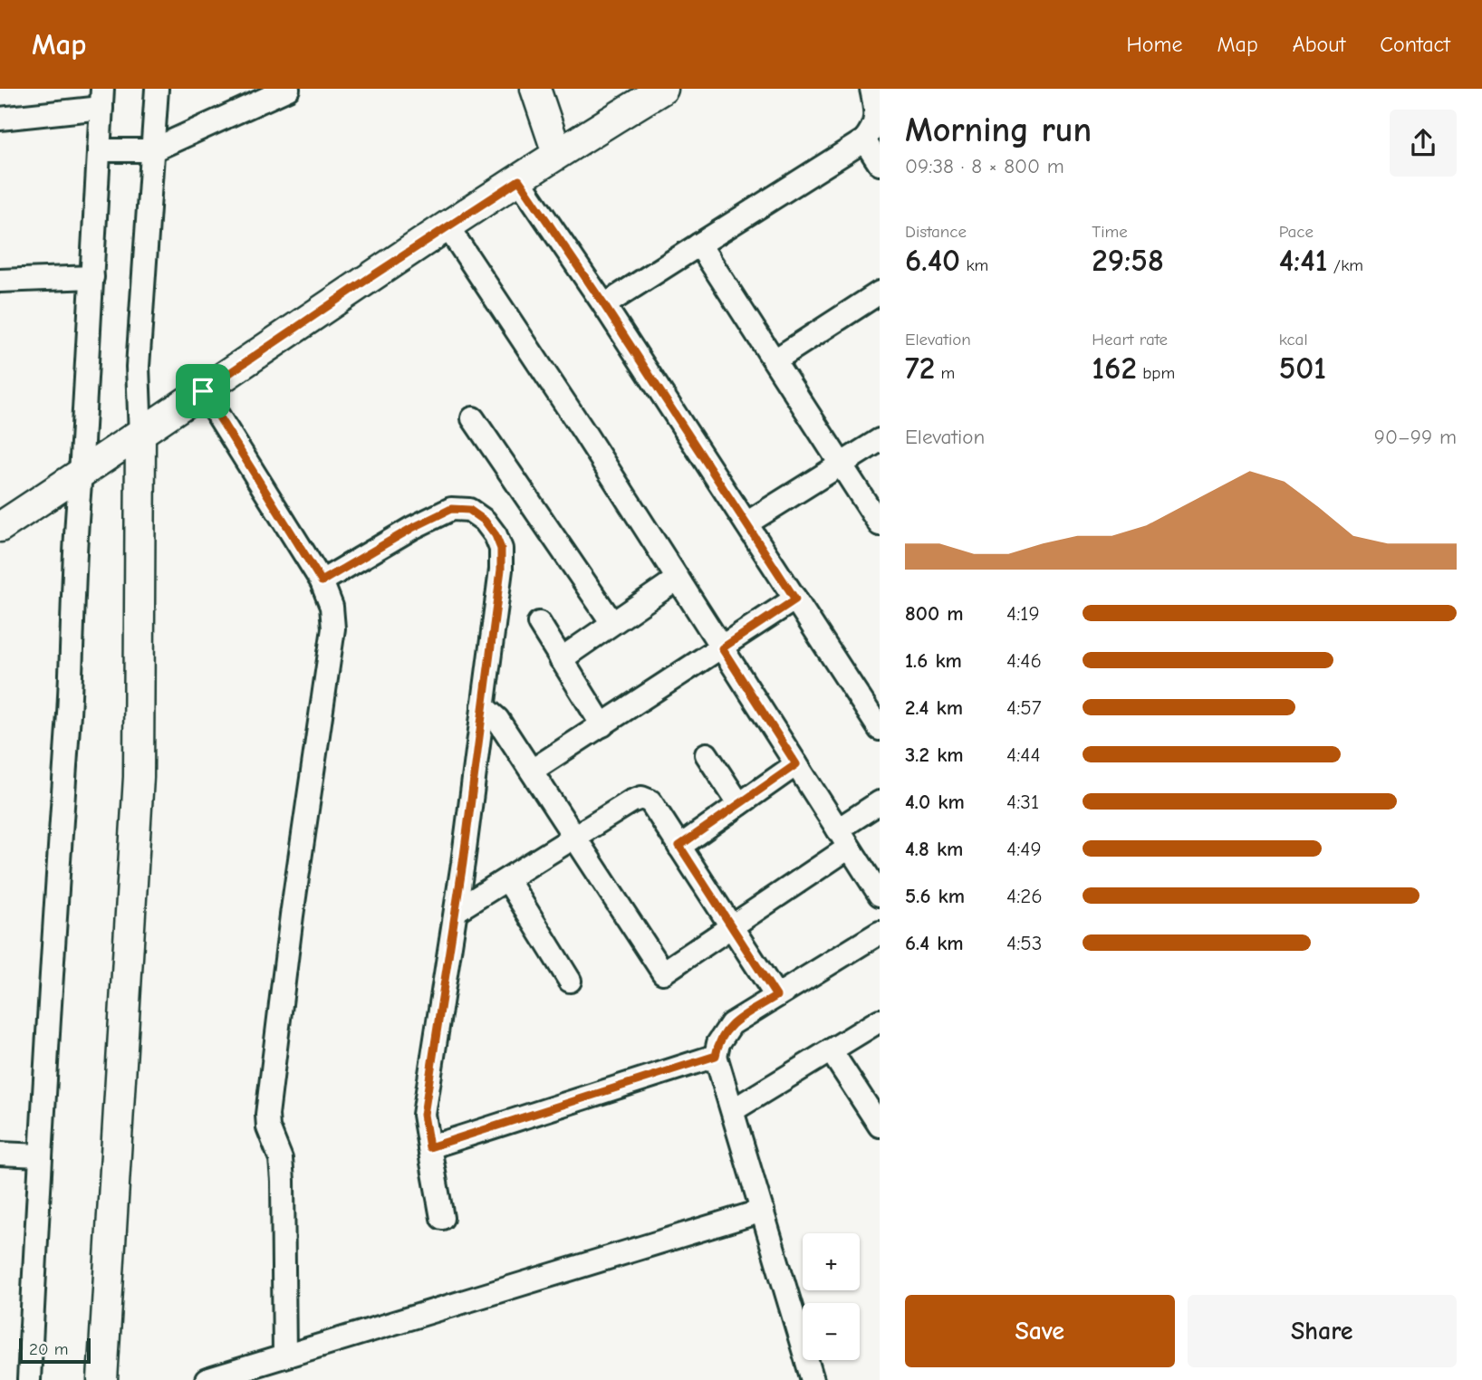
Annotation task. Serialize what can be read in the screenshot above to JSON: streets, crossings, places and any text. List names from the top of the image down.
{
  "scale_bar": "20 m",
  "page": {
    "header": "Map",
    "nav": [
      "Home",
      "Map",
      "About",
      "Contact"
    ],
    "heading": ["Morning run", "09:38 · 8 × 800 m"],
    "stats": [
      ["Distance", "6.40 km"],
      ["Time", "29:58"],
      ["Pace", "4:41 /km"],
      ["Elevation", "72 m"],
      ["Heart rate", "162 bpm"],
      ["kcal", "501"]
    ],
    "chart": ["Elevation", "90–99 m"],
    "list": [
      {
        "name": "800 m",
        "note": "4:19"
      },
      {
        "name": "1.6 km",
        "note": "4:46"
      },
      {
        "name": "2.4 km",
        "note": "4:57"
      },
      {
        "name": "3.2 km",
        "note": "4:44"
      },
      {
        "name": "4.0 km",
        "note": "4:31"
      },
      {
        "name": "4.8 km",
        "note": "4:49"
      },
      {
        "name": "5.6 km",
        "note": "4:26"
      },
      {
        "name": "6.4 km",
        "note": "4:53"
      }
    ],
    "map_buttons": ["+", "−"],
    "buttons": ["Save", "Share"],
    "scale": "20 m"
  }
}
